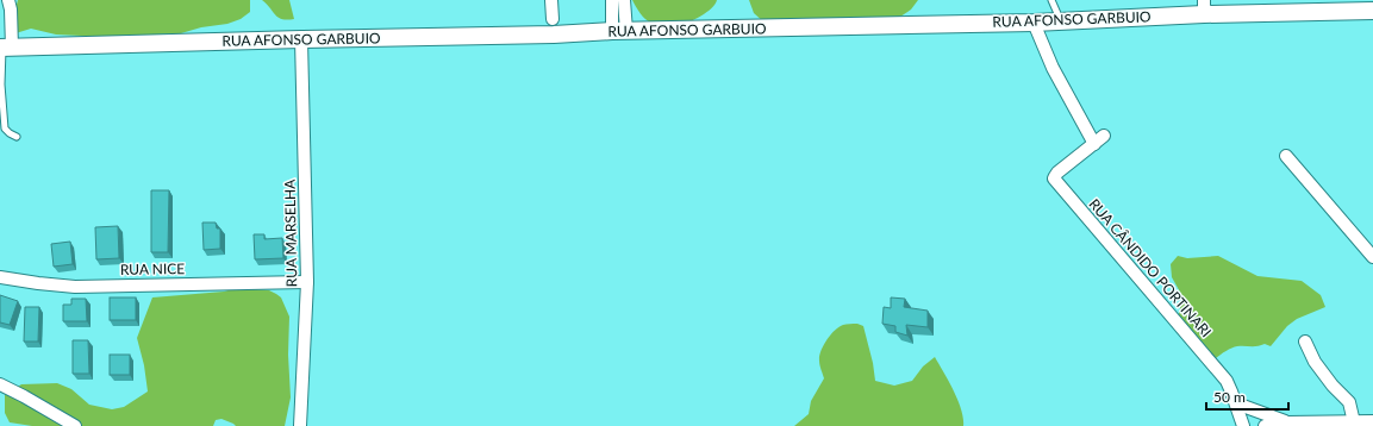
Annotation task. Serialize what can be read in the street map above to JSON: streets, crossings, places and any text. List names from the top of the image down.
{
  "streets": {
    "street": [
      "RUA AFONSO GARBUIO",
      "RUA MARSELHA",
      "RUA CÂNDIDO PORTINARI",
      "RUA NICE"
    ]
  },
  "crossings": [
    ["RUA AFONSO GARBUIO", "RUA MARSELHA"],
    ["RUA MARSELHA", "RUA NICE"]
  ],
  "scale_bar": "50 m"
}
